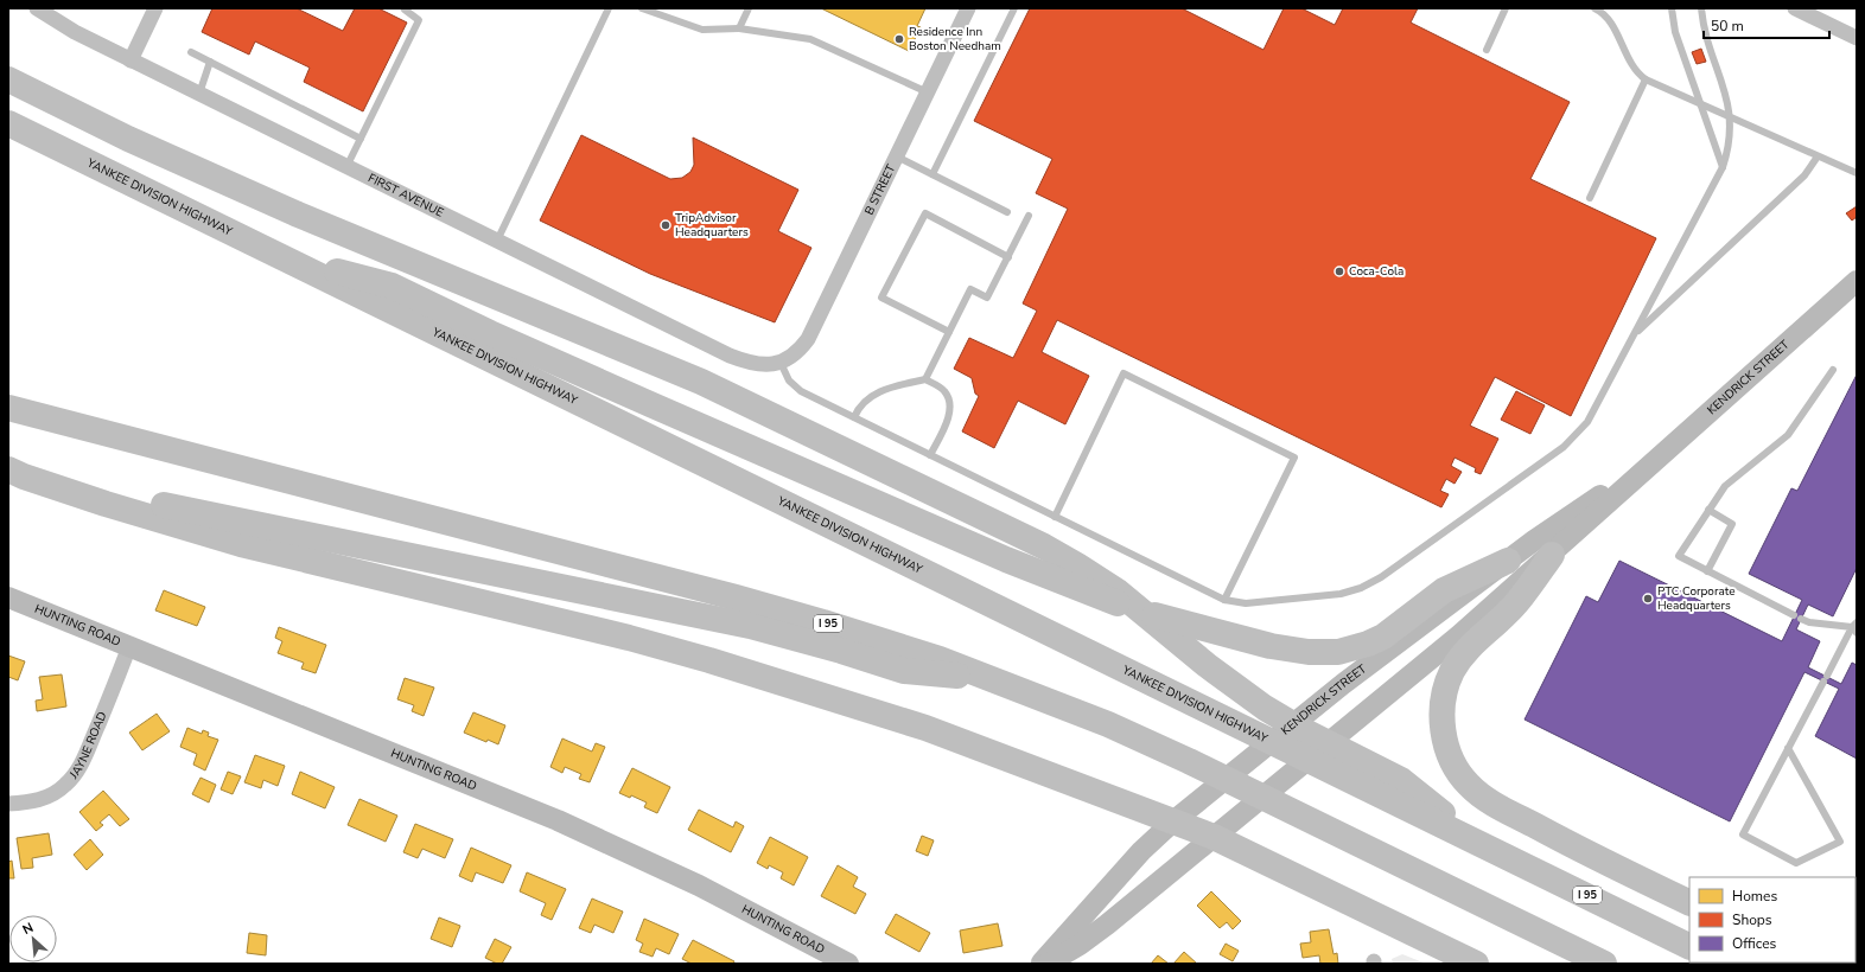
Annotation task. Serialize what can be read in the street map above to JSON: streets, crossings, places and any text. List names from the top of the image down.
{
  "streets": {
    "highway": ["YANKEE DIVISION HIGHWAY", "I 95"],
    "main road": ["KENDRICK STREET", "HUNTING ROAD"],
    "street": ["B STREET", "FIRST AVENUE", "JAYNE ROAD"]
  },
  "crossings": [
    ["B STREET", "FIRST AVENUE"],
    ["HUNTING ROAD", "JAYNE ROAD"]
  ],
  "places": [
    "Residence Inn Boston Needham",
    "TripAdvisor Headquarters",
    "Coca-Cola",
    "PTC Corporate Headquarters"
  ],
  "legend": ["Homes", "Shops", "Offices"],
  "scale_bar": "50 m",
  "north": "top left"
}
